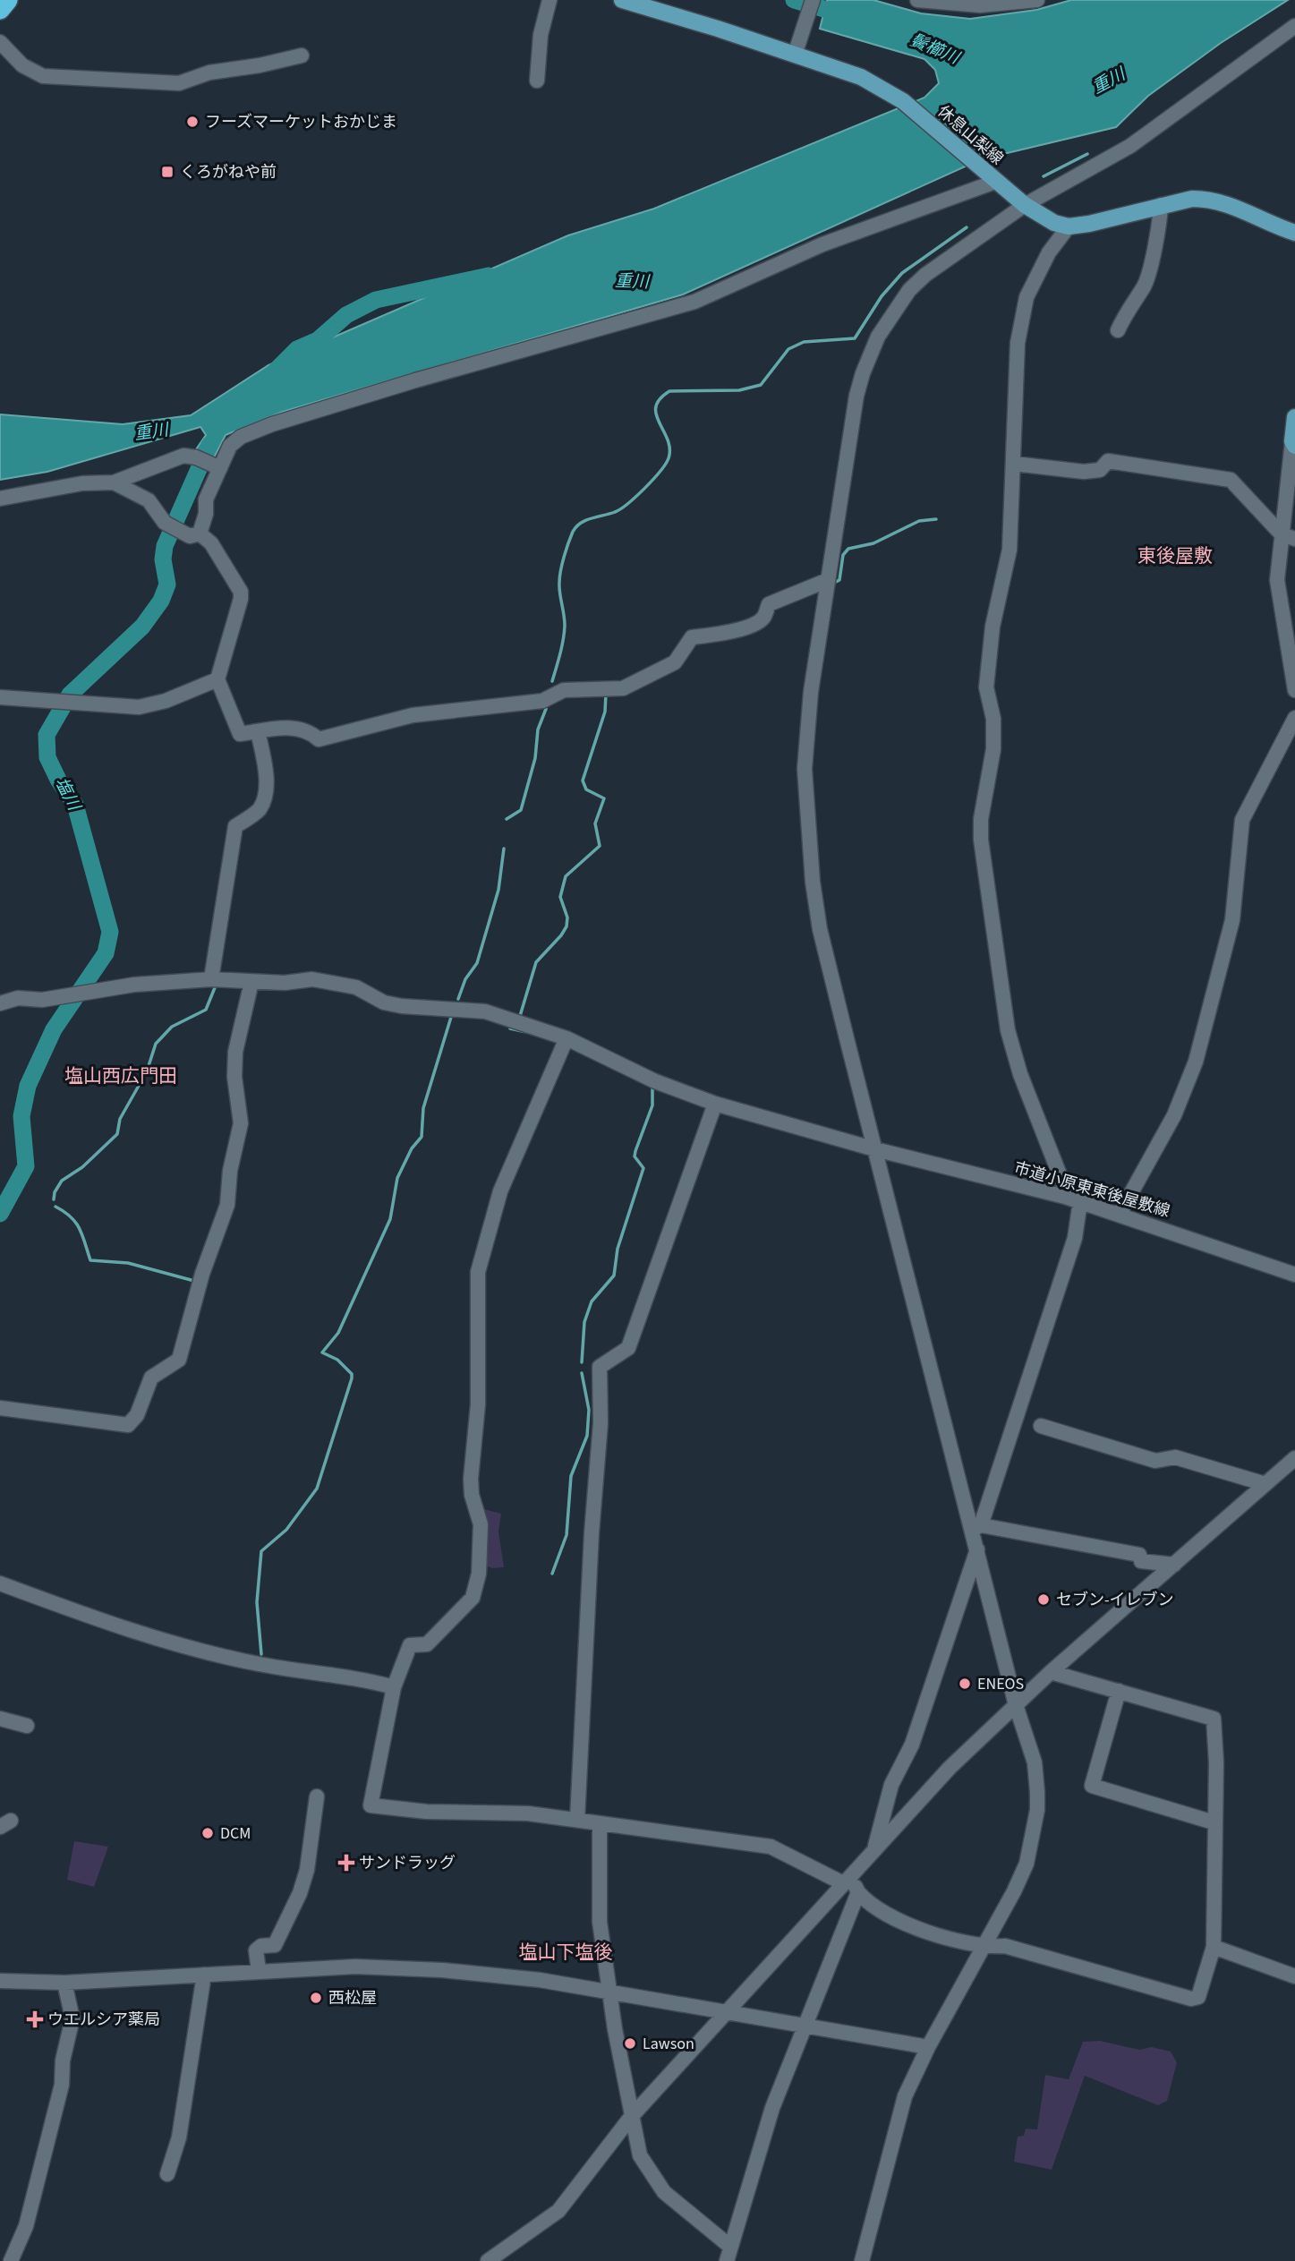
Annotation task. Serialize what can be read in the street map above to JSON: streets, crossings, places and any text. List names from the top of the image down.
{
  "streets": {
    "main road": ["休息山梨線"],
    "street": ["市道小原東東後屋敷線"]
  },
  "districts": ["東後屋敷", "塩山西広門田", "塩山下塩後"],
  "water": ["鬢櫛川", "重川", "塩川"],
  "places": {
    "other": [
      "フーズマーケットおかじま",
      "セブン-イレブン",
      "ENEOS",
      "DCM",
      "西松屋",
      "Lawson"
    ],
    "transit": ["くろがねや前"],
    "health": ["サンドラッグ", "ウエルシア薬局"]
  }
}
